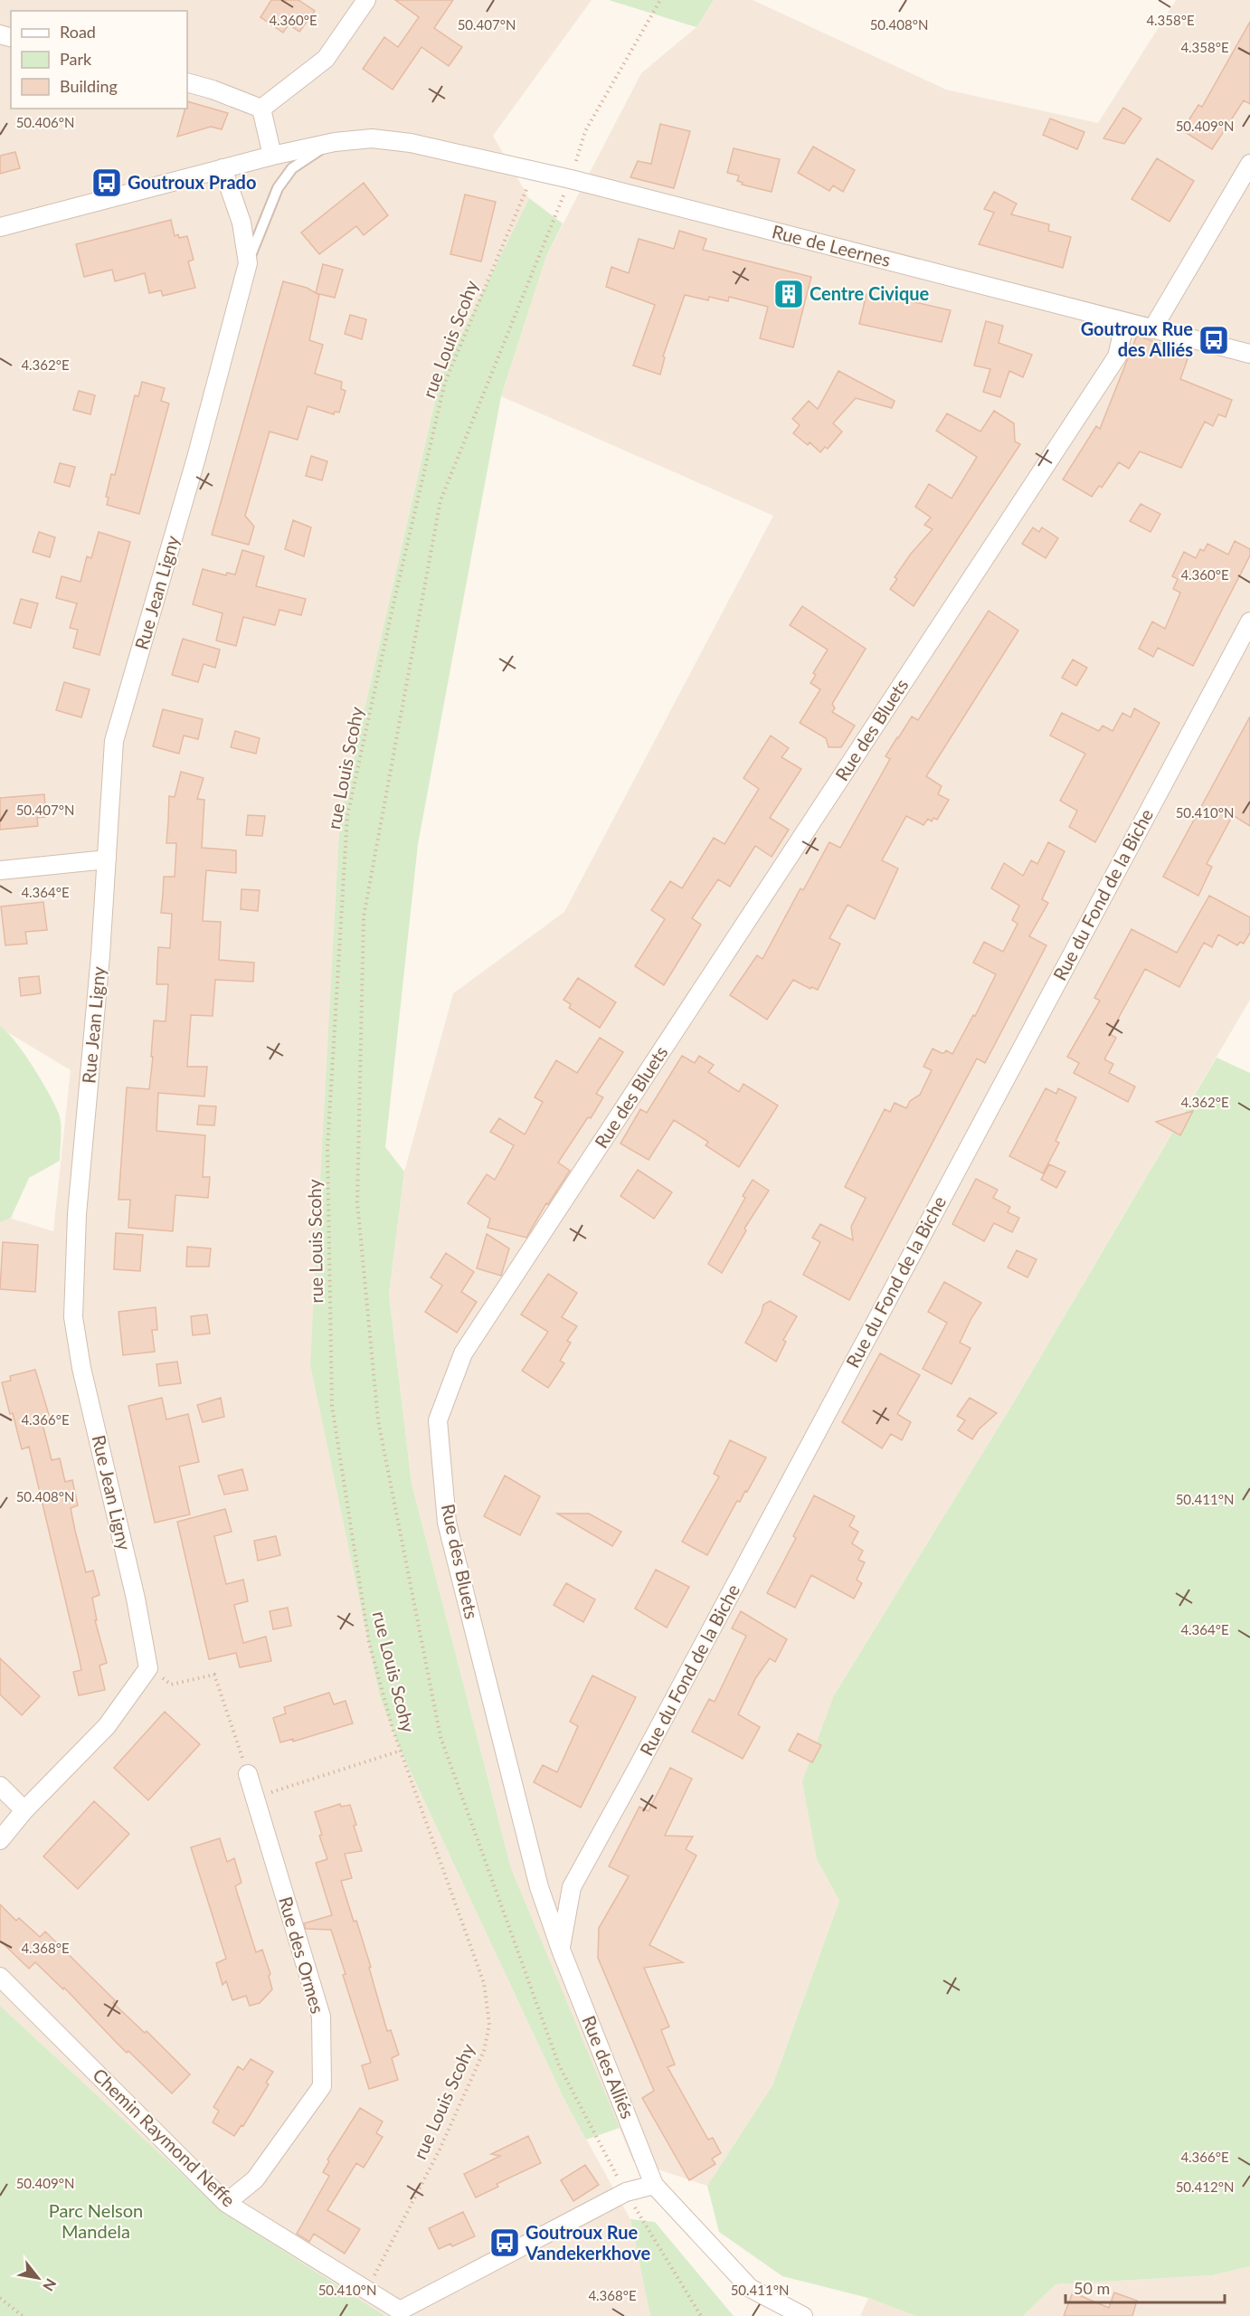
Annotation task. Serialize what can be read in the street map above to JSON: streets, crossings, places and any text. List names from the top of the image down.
{
  "streets": {
    "street": [
      "Rue de Leernes",
      "Rue Jean Ligny",
      "Rue des Bluets",
      "Rue du Fond de la Biche",
      "Rue des Ormes",
      "Rue des Alliés",
      "Chemin Raymond Neffe"
    ],
    "path": ["rue Louis Scohy"]
  },
  "crossings": [
    ["Rue de Leernes", "rue Louis Scohy"],
    ["Rue de Leernes", "Rue Jean Ligny"],
    ["Rue de Leernes", "Rue des Bluets"],
    ["rue Louis Scohy", "Chemin Raymond Neffe"],
    ["Rue des Bluets", "Rue du Fond de la Biche"],
    ["Rue des Bluets", "Rue des Alliés"],
    ["Rue du Fond de la Biche", "Rue des Alliés"],
    ["Rue des Ormes", "Chemin Raymond Neffe"]
  ],
  "parks": ["Parc Nelson Mandela"],
  "places": {
    "bus stop": ["Goutroux Prado", "Goutroux Rue des Alliés", "Goutroux Rue Vandekerkhove"],
    "building": ["Centre Civique"]
  },
  "legend": ["Road", "Park", "Building"],
  "scale_bar": "50 m",
  "north": "bottom right",
  "coordinates": [
    "4.358°E",
    "4.360°E",
    "50.407°N",
    "50.408°N",
    "50.406°N",
    "50.409°N",
    "4.362°E",
    "50.410°N",
    "4.364°E",
    "4.366°E",
    "50.411°N",
    "4.368°E",
    "50.412°N"
  ]
}
